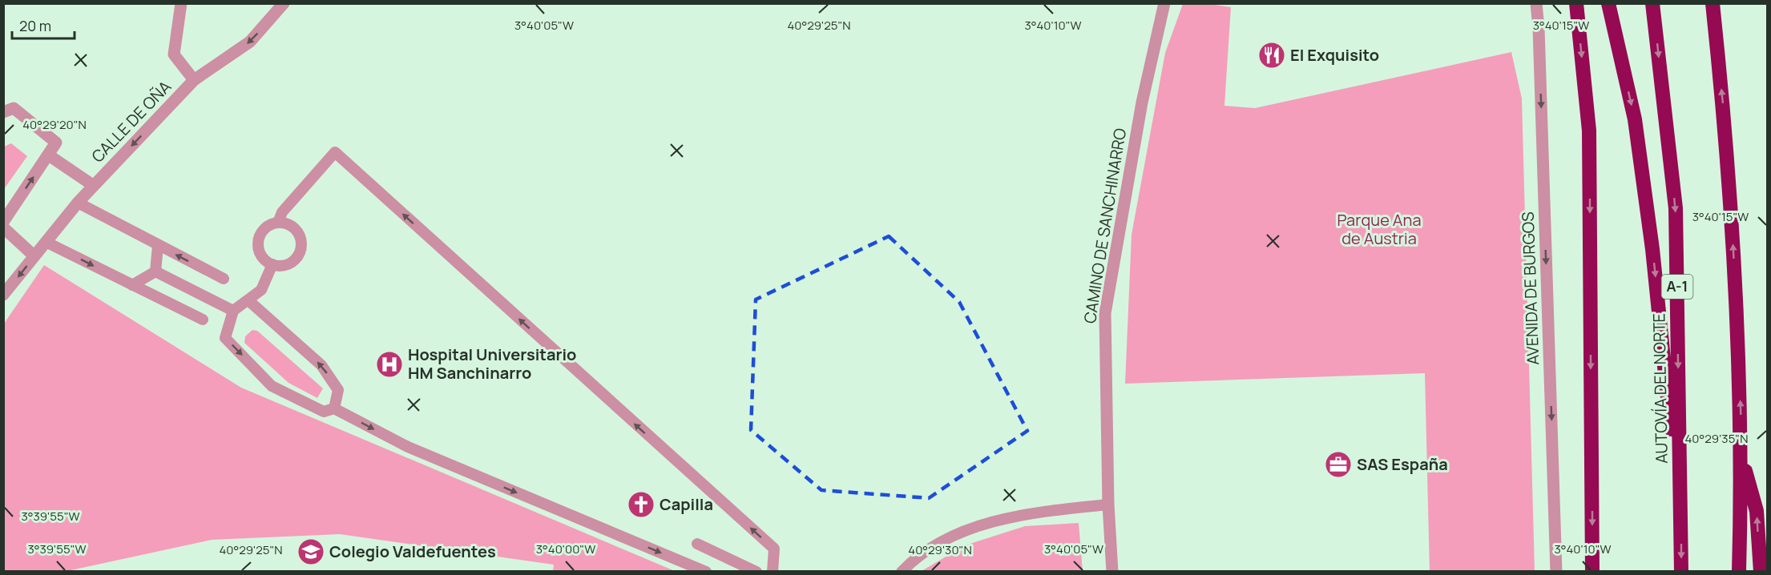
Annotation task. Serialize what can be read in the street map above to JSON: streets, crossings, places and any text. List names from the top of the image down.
{
  "streets": {
    "highway": ["A-1", "AUTOVÍA DEL NORTE"],
    "street": ["CALLE DE OÑA", "CAMINO DE SANCHINARRO", "AVENIDA DE BURGOS"]
  },
  "one_way": ["CALLE DE OÑA", "AVENIDA DE BURGOS"],
  "parks": ["Parque Ana de Austria"],
  "places": {
    "restaurant": ["El Exquisito"],
    "hospital": ["Hospital Universitario HM Sanchinarro"],
    "office": ["SAS España"],
    "church": ["Capilla"],
    "school or university": ["Colegio Valdefuentes"]
  },
  "scale_bar": "20 m",
  "coordinates": [
    "40°29'25\"N",
    "3°40'05\"W",
    "3°40'10\"W",
    "3°40'15\"W",
    "40°29'20\"N",
    "40°29'35\"N",
    "3°39'55\"W",
    "3°40'00\"W",
    "40°29'30\"N"
  ]
}
